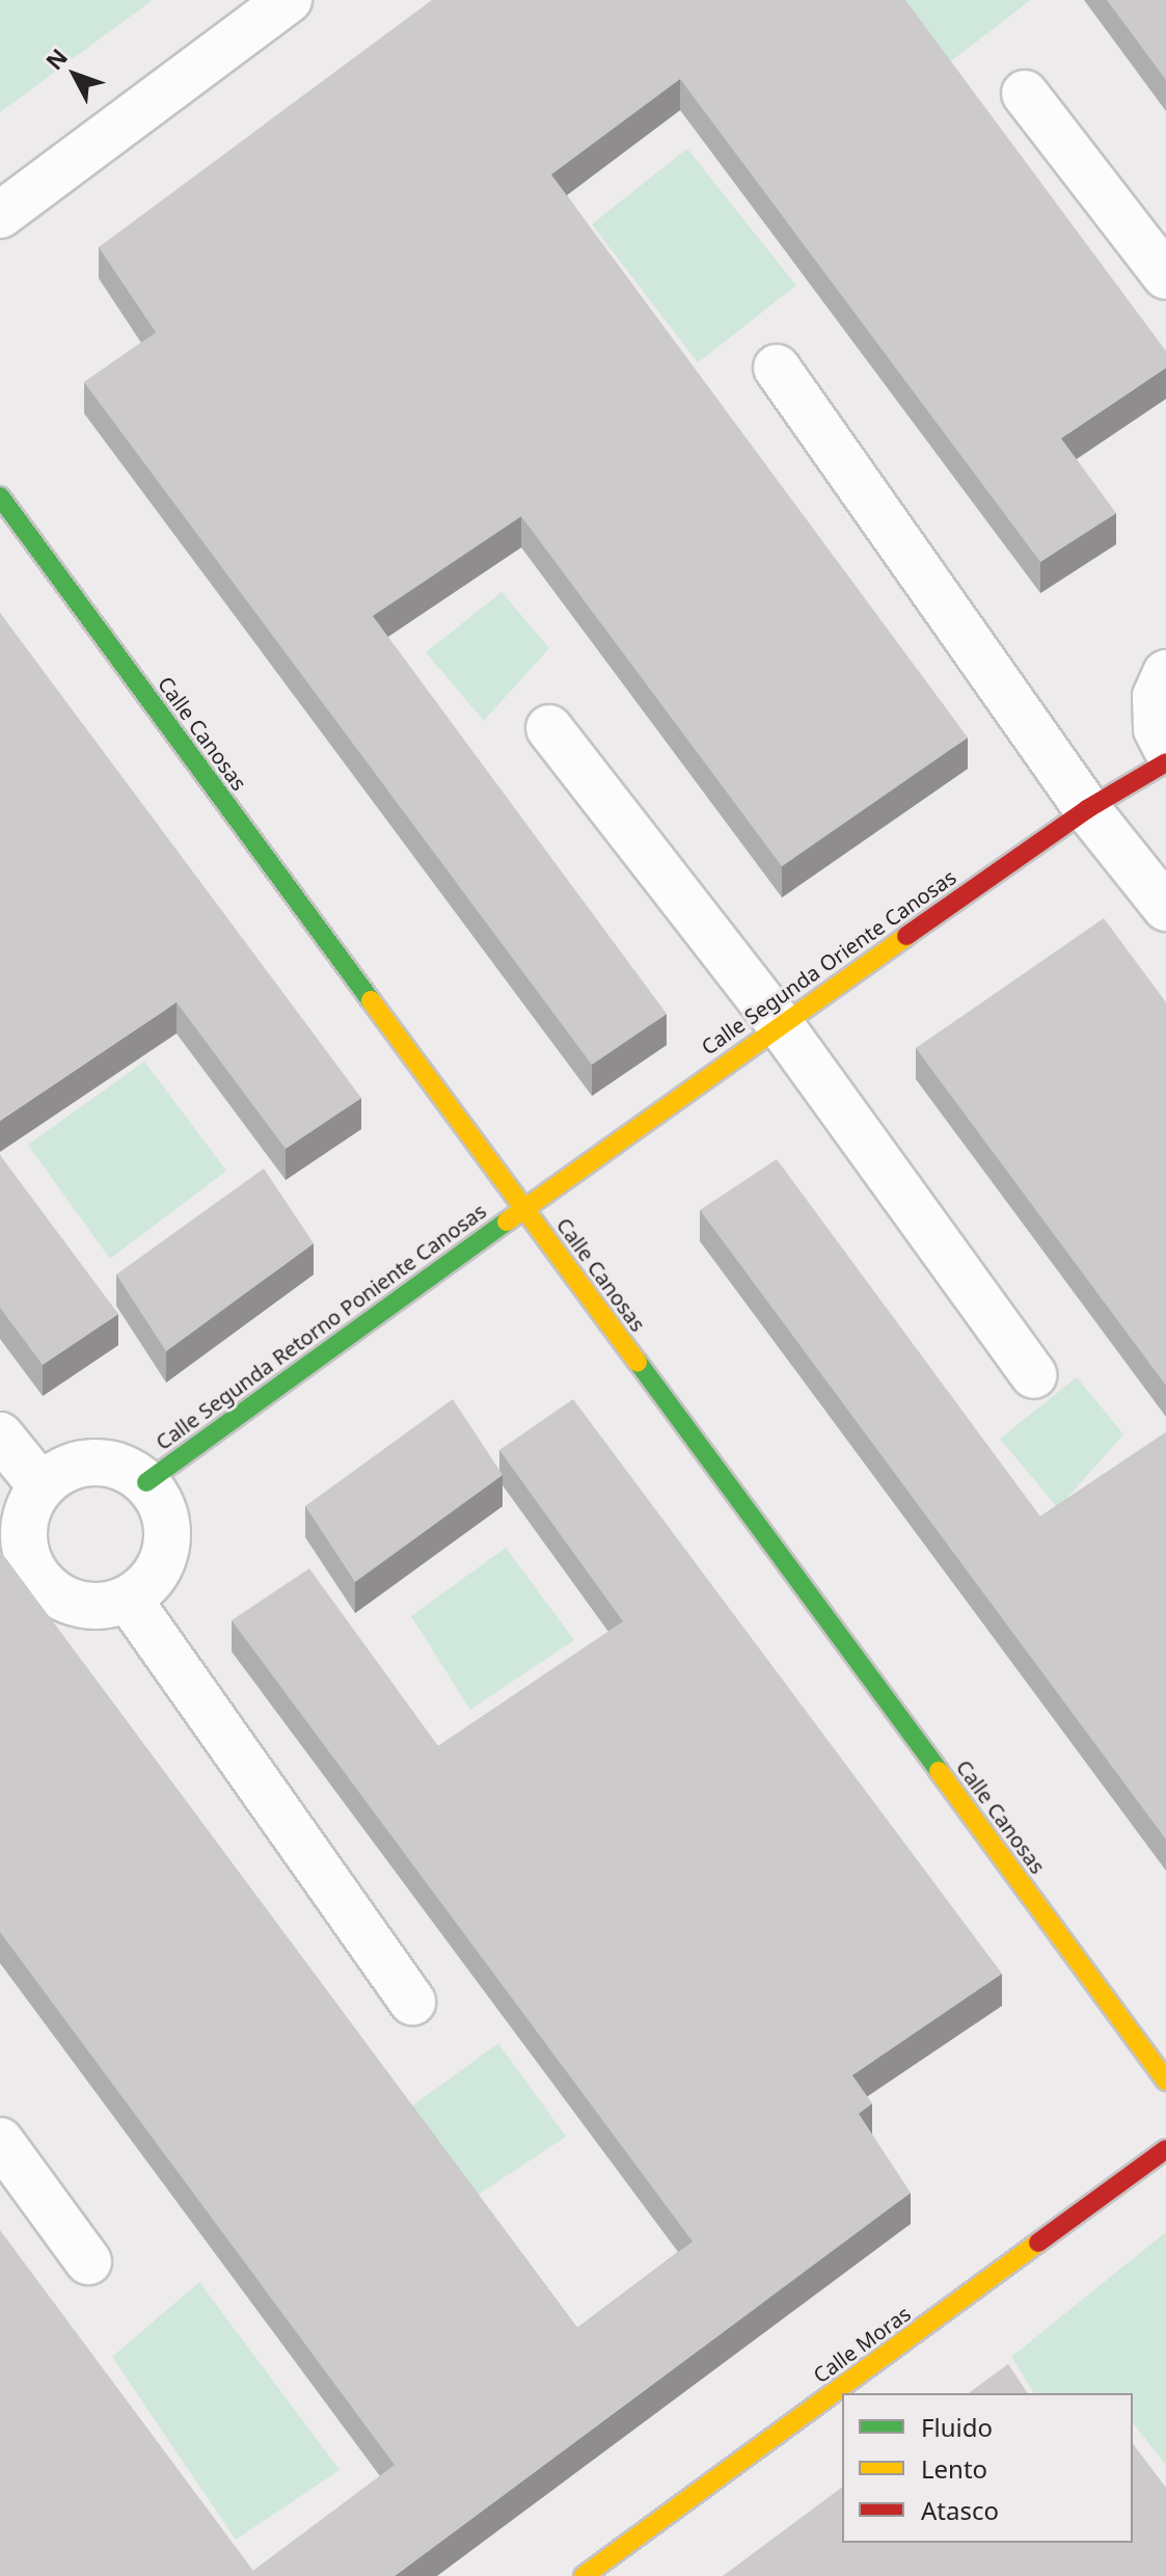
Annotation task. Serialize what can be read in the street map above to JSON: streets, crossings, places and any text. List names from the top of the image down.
{
  "streets": {
    "street": [
      "Calle Canosas",
      "Calle Segunda Oriente Canosas",
      "Calle Segunda Retorno Poniente Canosas",
      "Calle Moras"
    ]
  },
  "crossings": [
    ["Calle Canosas", "Calle Segunda Oriente Canosas"],
    ["Calle Canosas", "Calle Segunda Retorno Poniente Canosas"],
    ["Calle Segunda Oriente Canosas", "Calle Segunda Retorno Poniente Canosas"]
  ],
  "legend": ["Fluido", "Lento", "Atasco"],
  "north": "top left"
}
